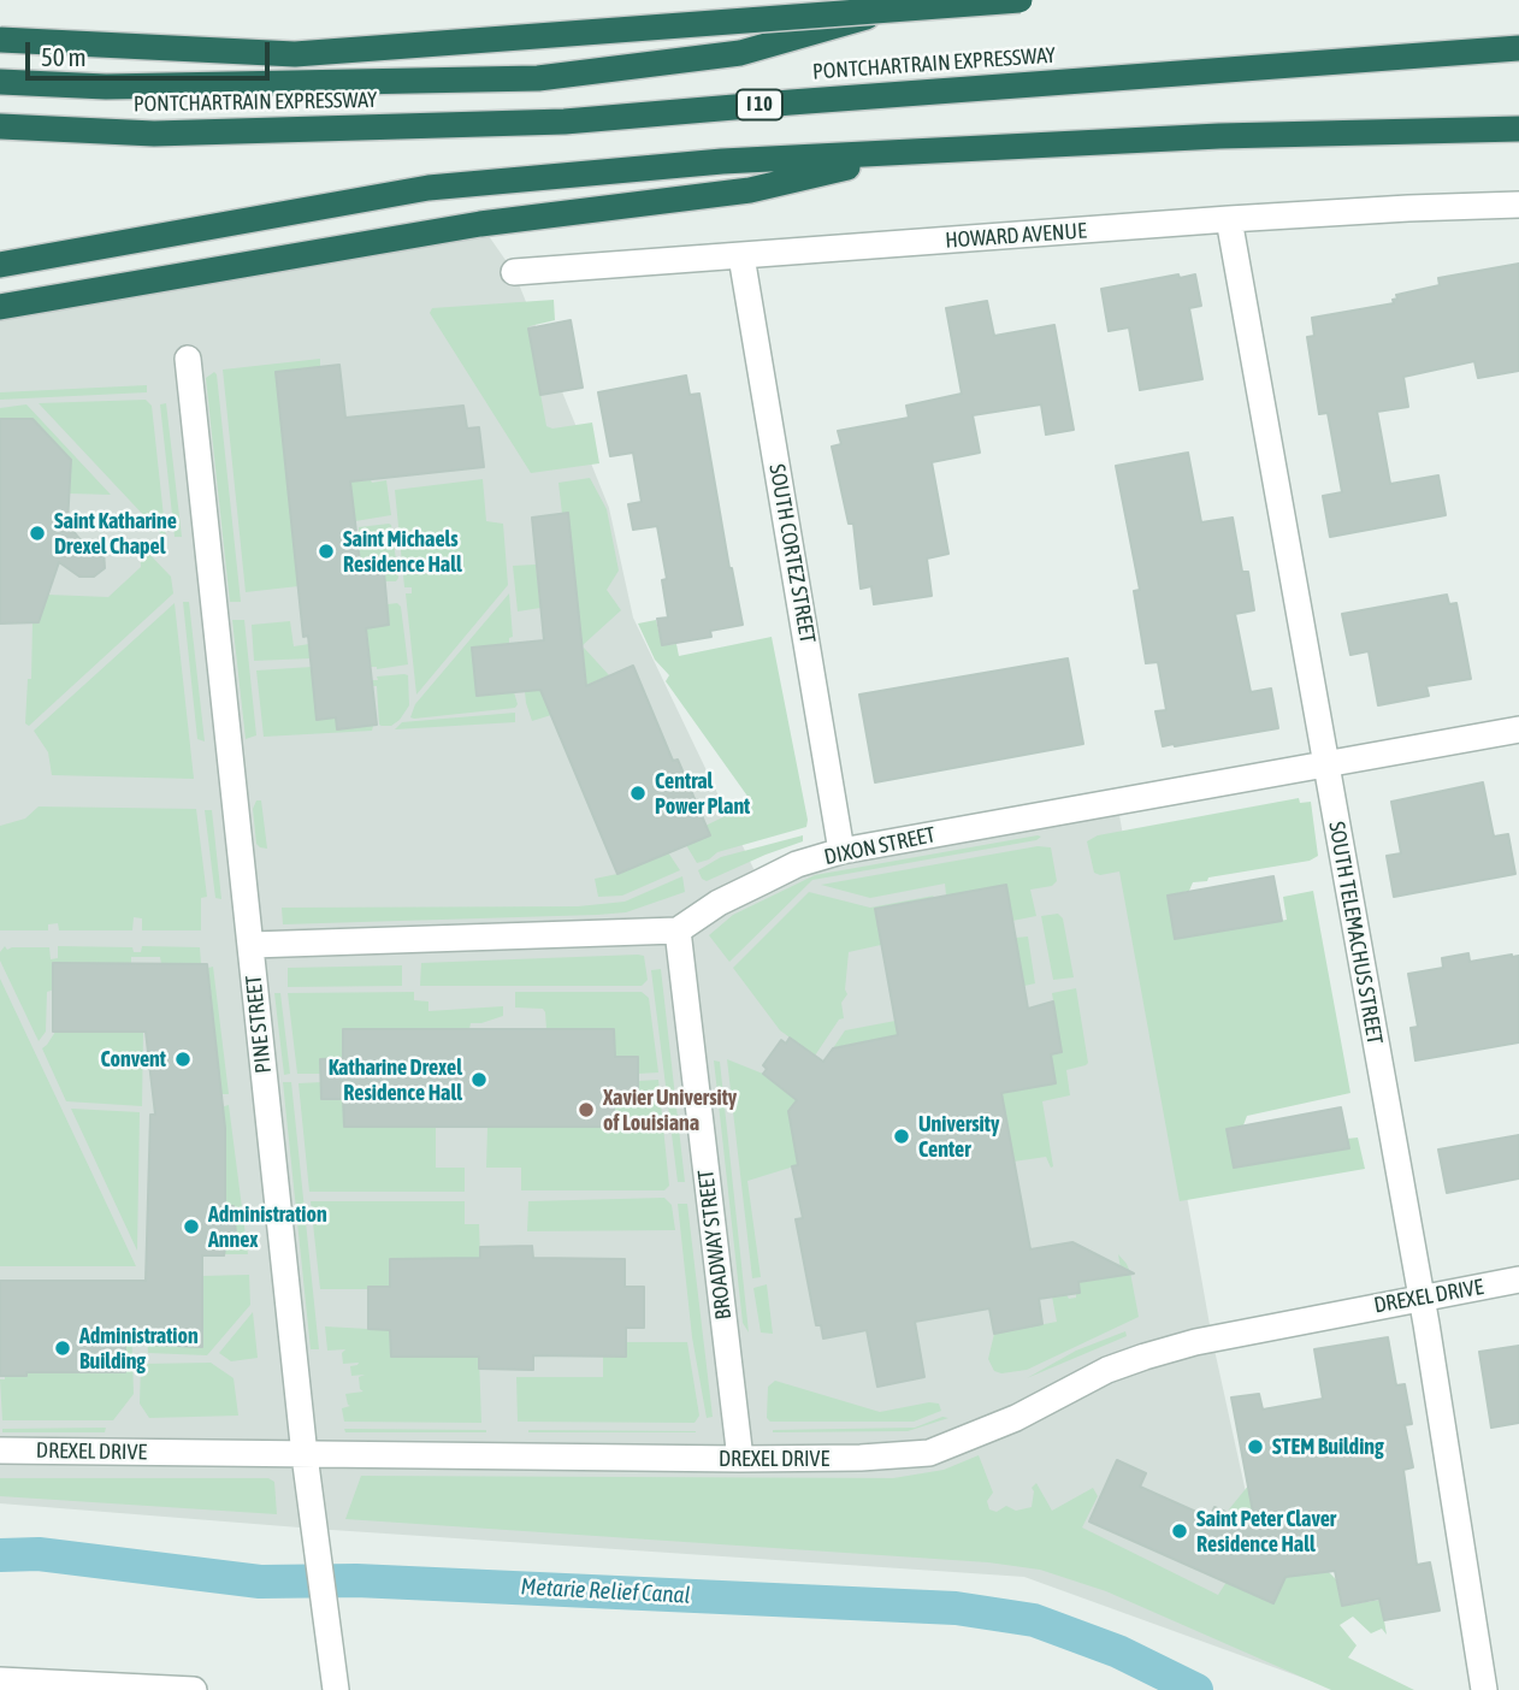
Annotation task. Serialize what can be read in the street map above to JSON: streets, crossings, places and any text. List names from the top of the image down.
{
  "streets": {
    "highway": ["PONTCHARTRAIN EXPRESSWAY", "I 10"],
    "street": [
      "HOWARD AVENUE",
      "SOUTH CORTEZ STREET",
      "DIXON STREET",
      "SOUTH TELEMACHUS STREET",
      "PINE STREET",
      "BROADWAY STREET",
      "DREXEL DRIVE"
    ]
  },
  "crossings": [
    ["HOWARD AVENUE", "SOUTH CORTEZ STREET"],
    ["HOWARD AVENUE", "SOUTH TELEMACHUS STREET"],
    ["SOUTH CORTEZ STREET", "DIXON STREET"],
    ["DIXON STREET", "SOUTH TELEMACHUS STREET"],
    ["DIXON STREET", "BROADWAY STREET"],
    ["SOUTH TELEMACHUS STREET", "DREXEL DRIVE"],
    ["PINE STREET", "DREXEL DRIVE"],
    ["BROADWAY STREET", "DREXEL DRIVE"]
  ],
  "water": ["Metarie Relief Canal"],
  "places": [
    "Saint Katharine Drexel Chapel",
    "Saint Michaels Residence Hall",
    "Central Power Plant",
    "Convent",
    "Katharine Drexel Residence Hall",
    "Xavier University of Louisiana",
    "University Center",
    "Administration Annex",
    "Administration Building",
    "STEM Building",
    "Saint Peter Claver Residence Hall"
  ],
  "scale_bar": "50 m"
}
